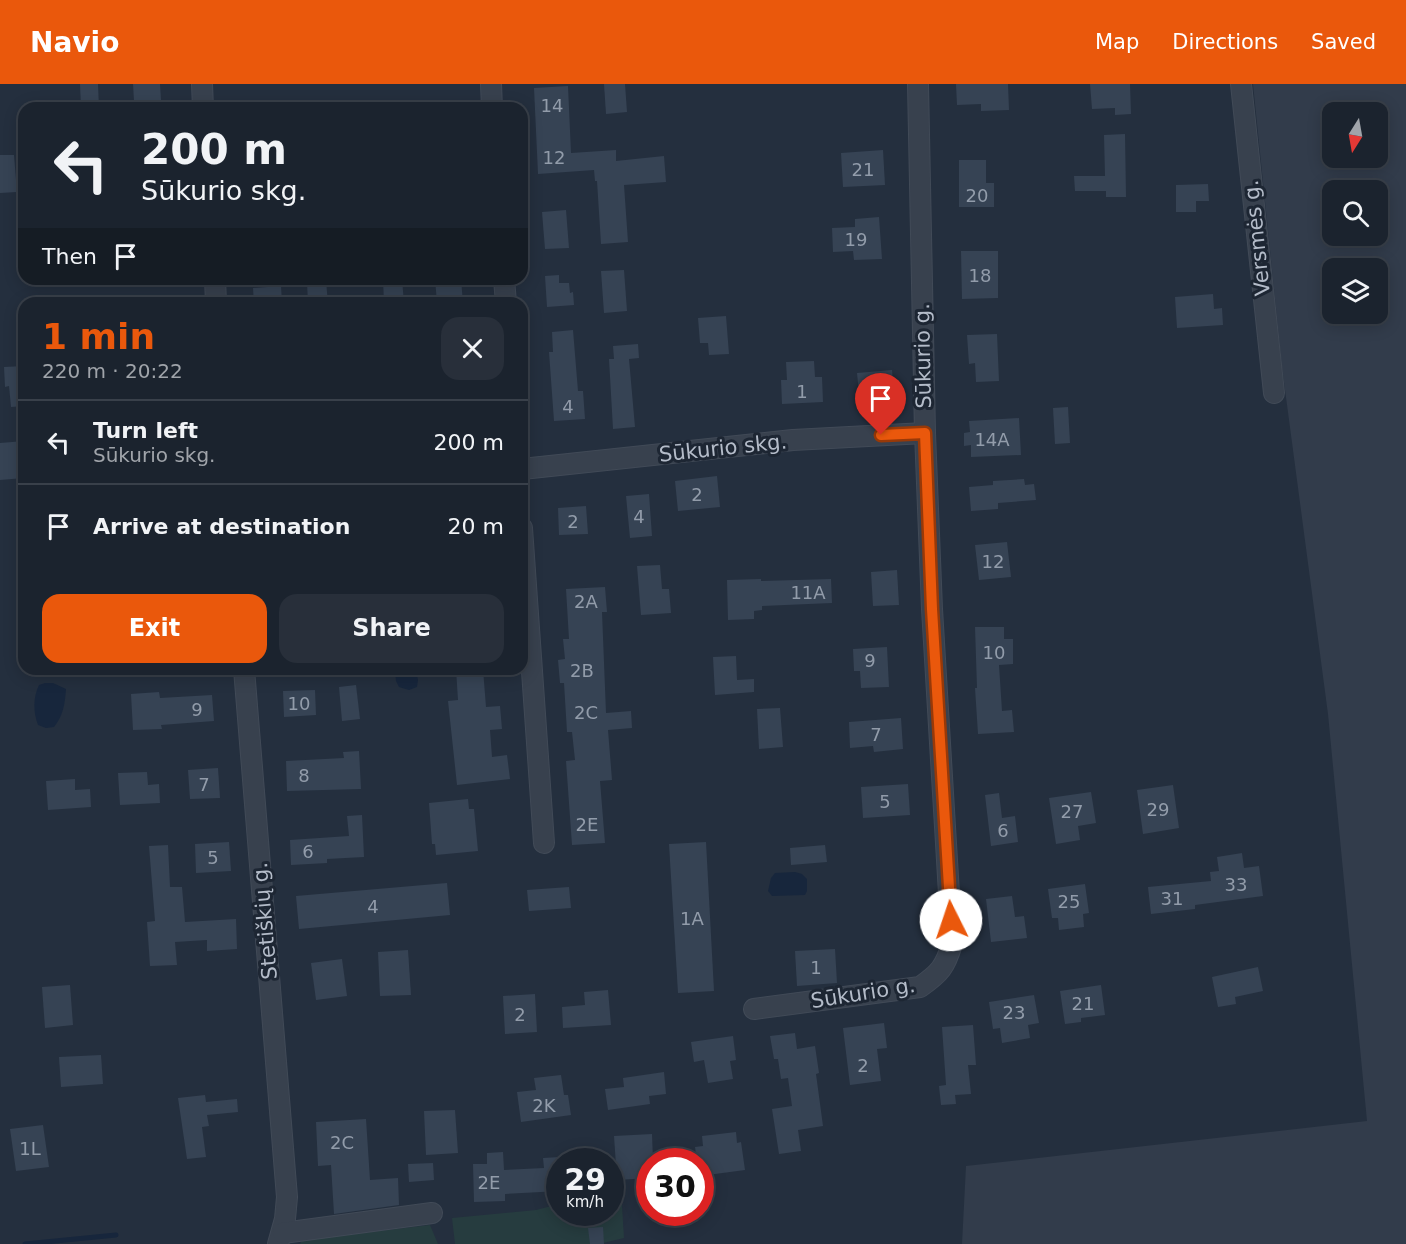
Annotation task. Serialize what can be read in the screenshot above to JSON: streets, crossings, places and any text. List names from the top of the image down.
{
  "streets": {
    "street": [
      "Versmės g.",
      "Sūkurio g.",
      "Sūkurio skg.",
      "Stetiškių g."
    ]
  },
  "crossings": [
    ["Sūkurio g.", "Sūkurio skg."]
  ],
  "house_numbers": [
    "14",
    "12",
    "21",
    "20",
    "19",
    "18",
    "1",
    "4",
    "14A",
    "2",
    "4",
    "2",
    "12",
    "11A",
    "2A",
    "10",
    "9",
    "2B",
    "10",
    "9",
    "2C",
    "7",
    "8",
    "7",
    "5",
    "29",
    "27",
    "2E",
    "6",
    "6",
    "5",
    "33",
    "31",
    "25",
    "4",
    "1A",
    "1",
    "21",
    "23",
    "2",
    "2",
    "2K",
    "2C",
    "1L",
    "2E"
  ],
  "north": "bottom",
  "page": {
    "header": "Navio",
    "nav": ["Map", "Directions", "Saved"],
    "turn": ["200 m", "Sūkurio skg."],
    "then": "Then",
    "heading": ["1 min", "220 m · 20:22"],
    "list": [
      {
        "name": "Turn left",
        "note": "Sūkurio skg.",
        "value": "200 m"
      },
      {
        "name": "Arrive at destination",
        "value": "20 m"
      }
    ],
    "buttons": ["Exit", "Share"],
    "speed": "29 km/h",
    "limit": "30"
  }
}
